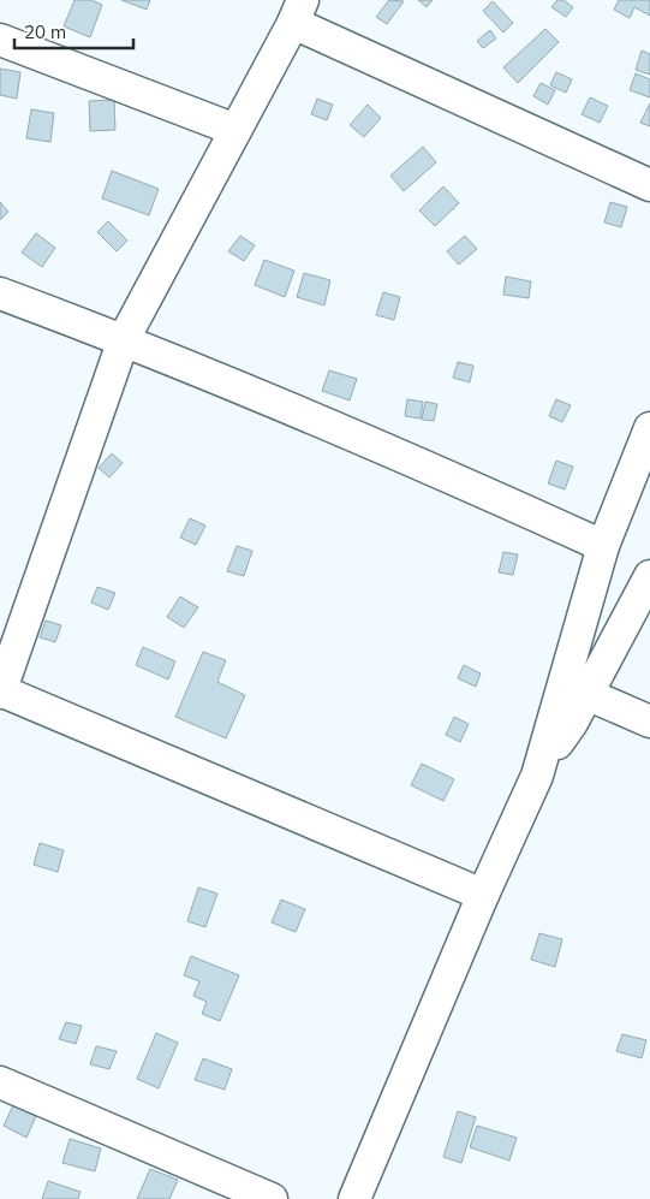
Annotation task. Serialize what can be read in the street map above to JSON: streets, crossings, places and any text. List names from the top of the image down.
{
  "scale_bar": "20 m"
}
